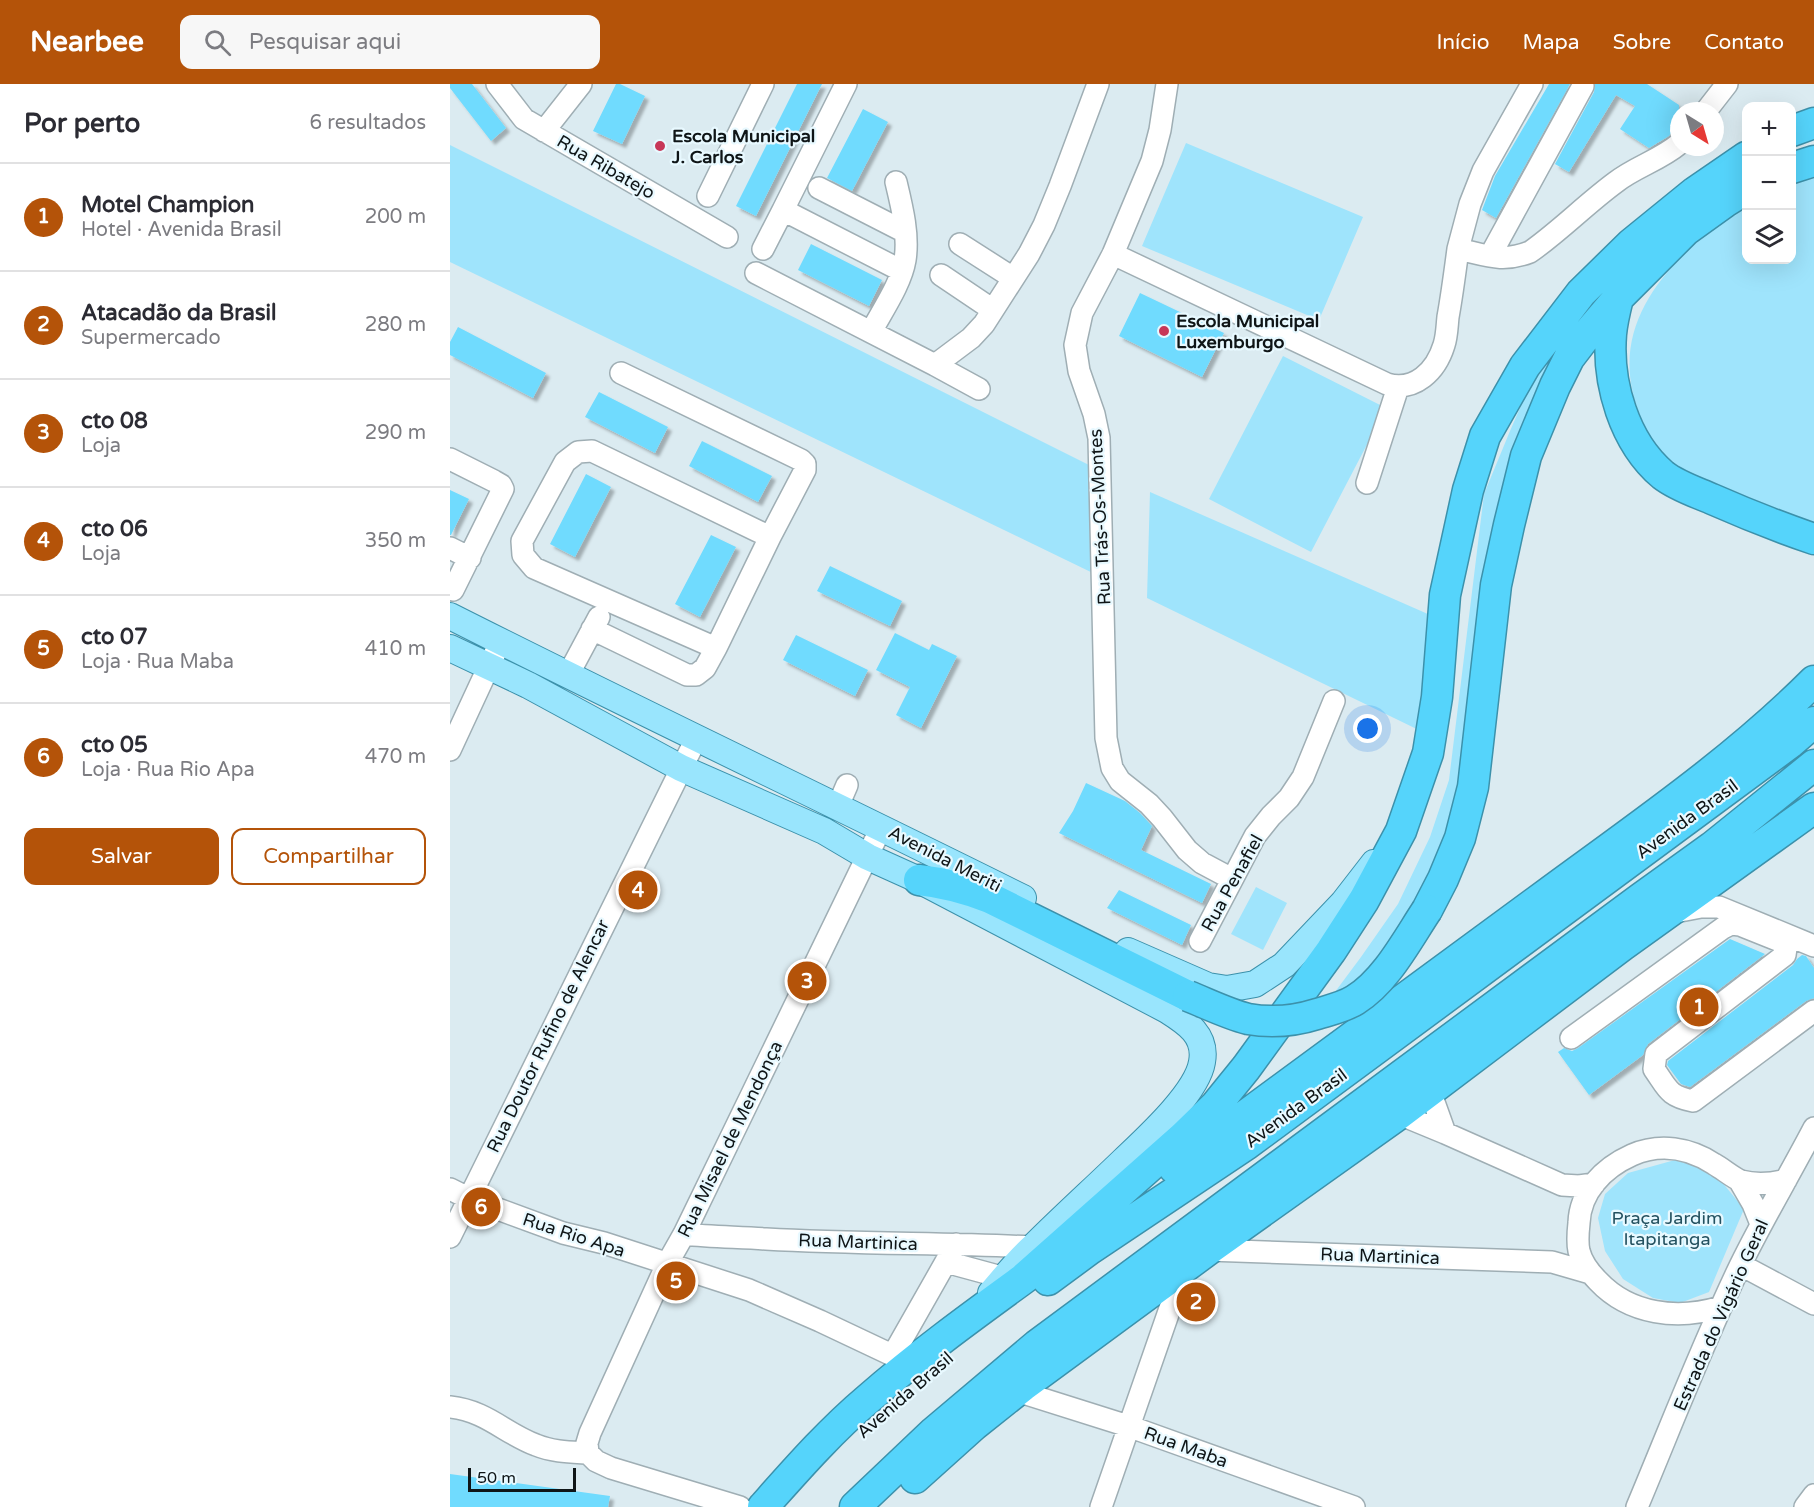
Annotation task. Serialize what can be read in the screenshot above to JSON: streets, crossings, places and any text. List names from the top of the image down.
{
  "streets": {
    "highway": ["Avenida Brasil"],
    "main road": ["Avenida Meriti"],
    "street": [
      "Rua Ribatejo",
      "Rua Trás-Os-Montes",
      "Rua Penafiel",
      "Rua Doutor Rufino de Alencar",
      "Rua Misael de Mendonça",
      "Rua Rio Apa",
      "Rua Martinica",
      "Estrada do Vigário Geral",
      "Rua Maba"
    ]
  },
  "crossings": [
    ["Rua Trás-Os-Montes", "Rua Penafiel"],
    ["Avenida Brasil", "Avenida Meriti"],
    ["Avenida Brasil", "Rua Martinica"],
    ["Avenida Meriti", "Rua Doutor Rufino de Alencar"],
    ["Avenida Meriti", "Rua Misael de Mendonça"],
    ["Rua Doutor Rufino de Alencar", "Rua Rio Apa"],
    ["Rua Misael de Mendonça", "Rua Rio Apa"],
    ["Rua Misael de Mendonça", "Rua Martinica"],
    ["Rua Martinica", "Estrada do Vigário Geral"]
  ],
  "parks": ["Praça Jardim Itapitanga"],
  "places": ["Escola Municipal J. Carlos", "Escola Municipal Luxemburgo"],
  "scale_bar": "50 m",
  "north": "bottom right",
  "page": {
    "header": "Nearbee",
    "search": "Pesquisar aqui",
    "nav": [
      "Início",
      "Mapa",
      "Sobre",
      "Contato"
    ],
    "heading": ["Por perto", "6 resultados"],
    "map_buttons": ["+", "−"],
    "list": [
      {
        "mark": "1",
        "name": "Motel Champion",
        "note": "Hotel · Avenida Brasil",
        "value": "200 m"
      },
      {
        "mark": "2",
        "name": "Atacadão da Brasil",
        "note": "Supermercado",
        "value": "280 m"
      },
      {
        "mark": "3",
        "name": "cto 08",
        "note": "Loja",
        "value": "290 m"
      },
      {
        "mark": "4",
        "name": "cto 06",
        "note": "Loja",
        "value": "350 m"
      },
      {
        "mark": "5",
        "name": "cto 07",
        "note": "Loja · Rua Maba",
        "value": "410 m"
      },
      {
        "mark": "6",
        "name": "cto 05",
        "note": "Loja · Rua Rio Apa",
        "value": "470 m"
      }
    ],
    "buttons": ["Salvar", "Compartilhar"],
    "pins": [
      "4",
      "3",
      "1",
      "6",
      "5",
      "2"
    ],
    "scale": "50 m"
  }
}
